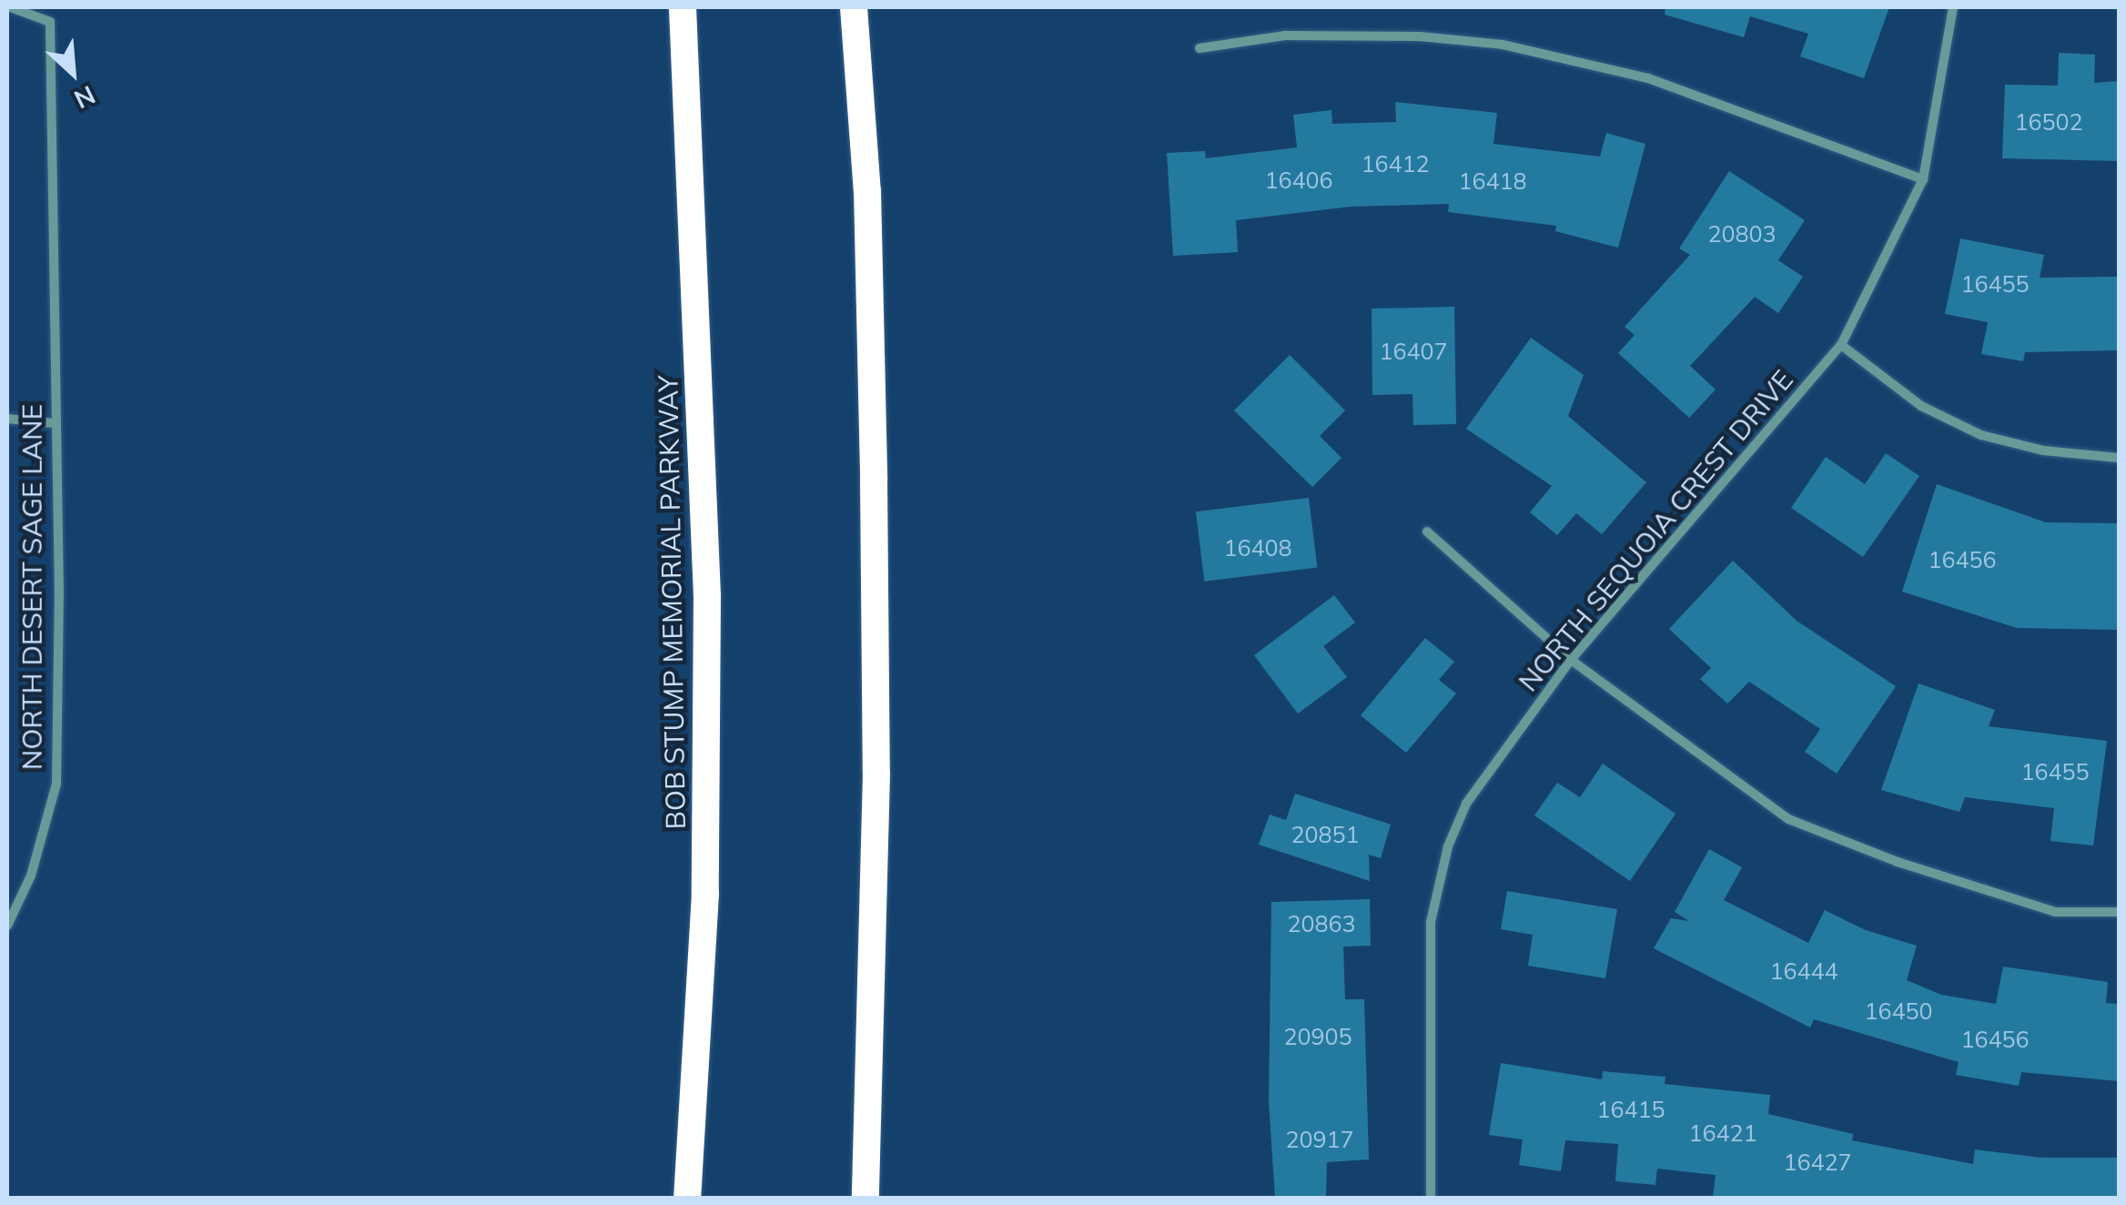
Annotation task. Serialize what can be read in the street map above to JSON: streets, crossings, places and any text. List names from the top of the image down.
{
  "streets": {
    "highway": ["BOB STUMP MEMORIAL PARKWAY"],
    "street": ["NORTH SEQUOIA CREST DRIVE", "NORTH DESERT SAGE LANE"]
  },
  "house_numbers": [
    "16502",
    "16412",
    "16406",
    "16418",
    "20803",
    "16455",
    "16407",
    "16408",
    "16456",
    "16455",
    "20851",
    "20863",
    "16444",
    "16450",
    "20905",
    "16456",
    "16415",
    "16421",
    "20917",
    "16427"
  ],
  "north": "bottom right"
}
